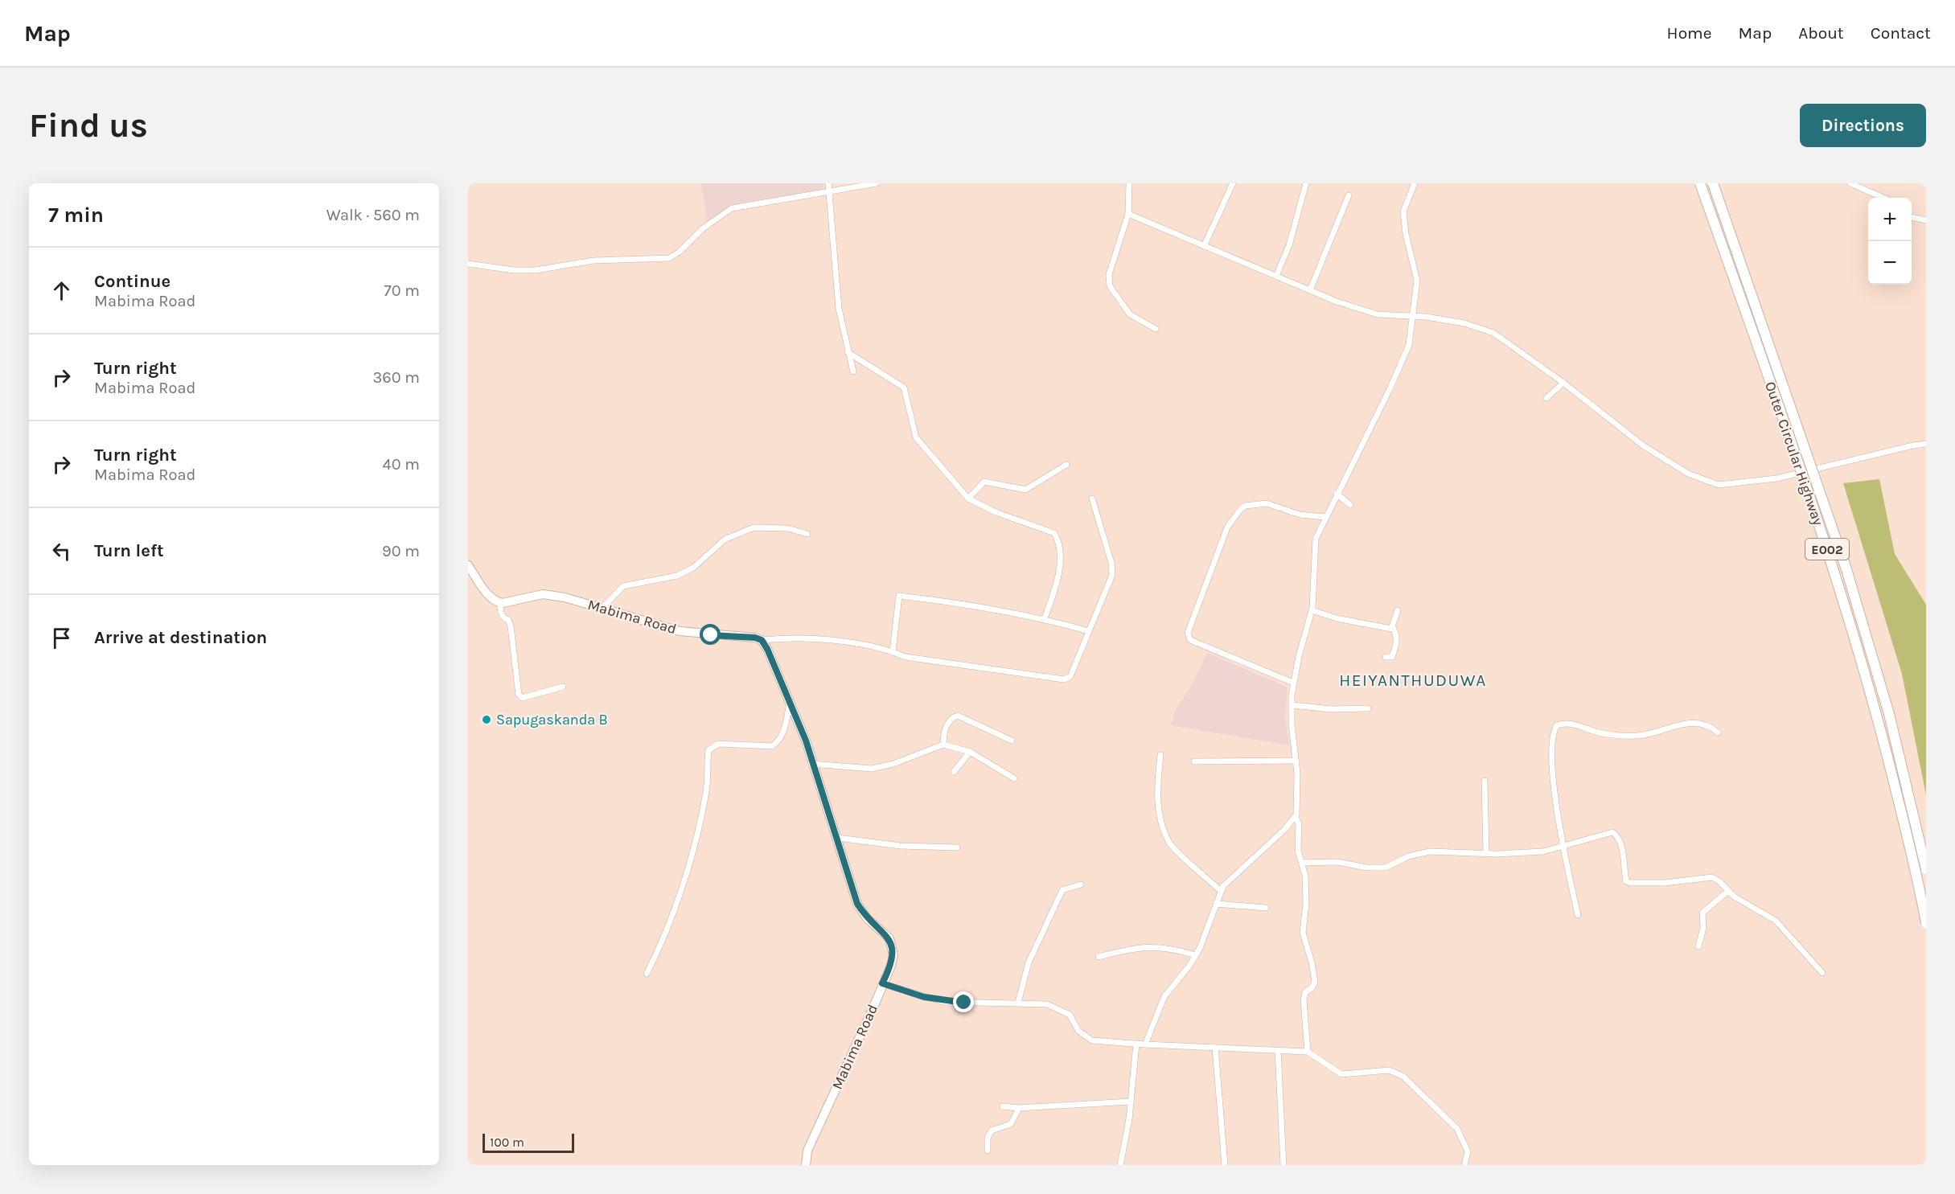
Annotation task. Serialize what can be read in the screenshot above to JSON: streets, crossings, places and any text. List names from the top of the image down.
{
  "streets": {
    "highway": ["Outer Circular Highway", "E002"],
    "main road": ["Mabima Road"]
  },
  "districts": ["HEIYANTHUDUWA"],
  "places": ["Sapugaskanda B"],
  "scale_bar": "100 m",
  "page": {
    "header": "Map",
    "nav": [
      "Home",
      "Map",
      "About",
      "Contact"
    ],
    "buttons": "Directions",
    "title": "Find us",
    "heading": ["7 min", "Walk · 560 m"],
    "map_buttons": ["+", "−"],
    "list": [
      ["Continue", "Mabima Road", "70 m"],
      ["Turn right", "Mabima Road", "360 m"],
      ["Turn right", "Mabima Road", "40 m"],
      ["Turn left", "90 m"],
      "Arrive at destination"
    ],
    "scale": "100 m"
  }
}
